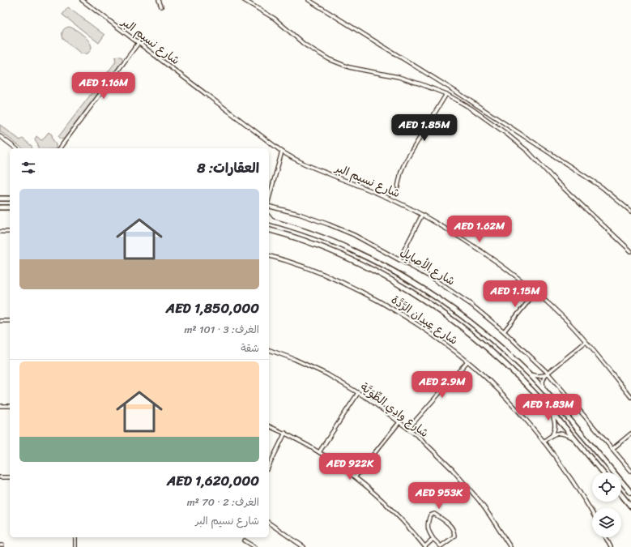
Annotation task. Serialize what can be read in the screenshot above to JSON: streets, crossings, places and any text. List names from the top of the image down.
{
  "streets": {
    "street": [
      "شارع نسيم البر",
      "شارع الأصايِل",
      "شارع عِيدان الرَّدَّة",
      "شارع وادِي الطِّوَيَّة"
    ]
  },
  "page": {
    "price": [
      "AED 1.16M",
      "AED 1.85M",
      "AED 1.62M",
      "AED 1.15M",
      "AED 2.9M",
      "AED 1.83M",
      "AED 922K",
      "AED 953K"
    ],
    "heading": "العقارات: 8",
    "list": [
      {
        "name": "AED 1,850,000",
        "note": "الغرف: 3 · 101 m² · شقة"
      },
      {
        "name": "AED 1,620,000",
        "note": "الغرف: 2 · 70 m² · شارع نسيم البر"
      }
    ]
  }
}
